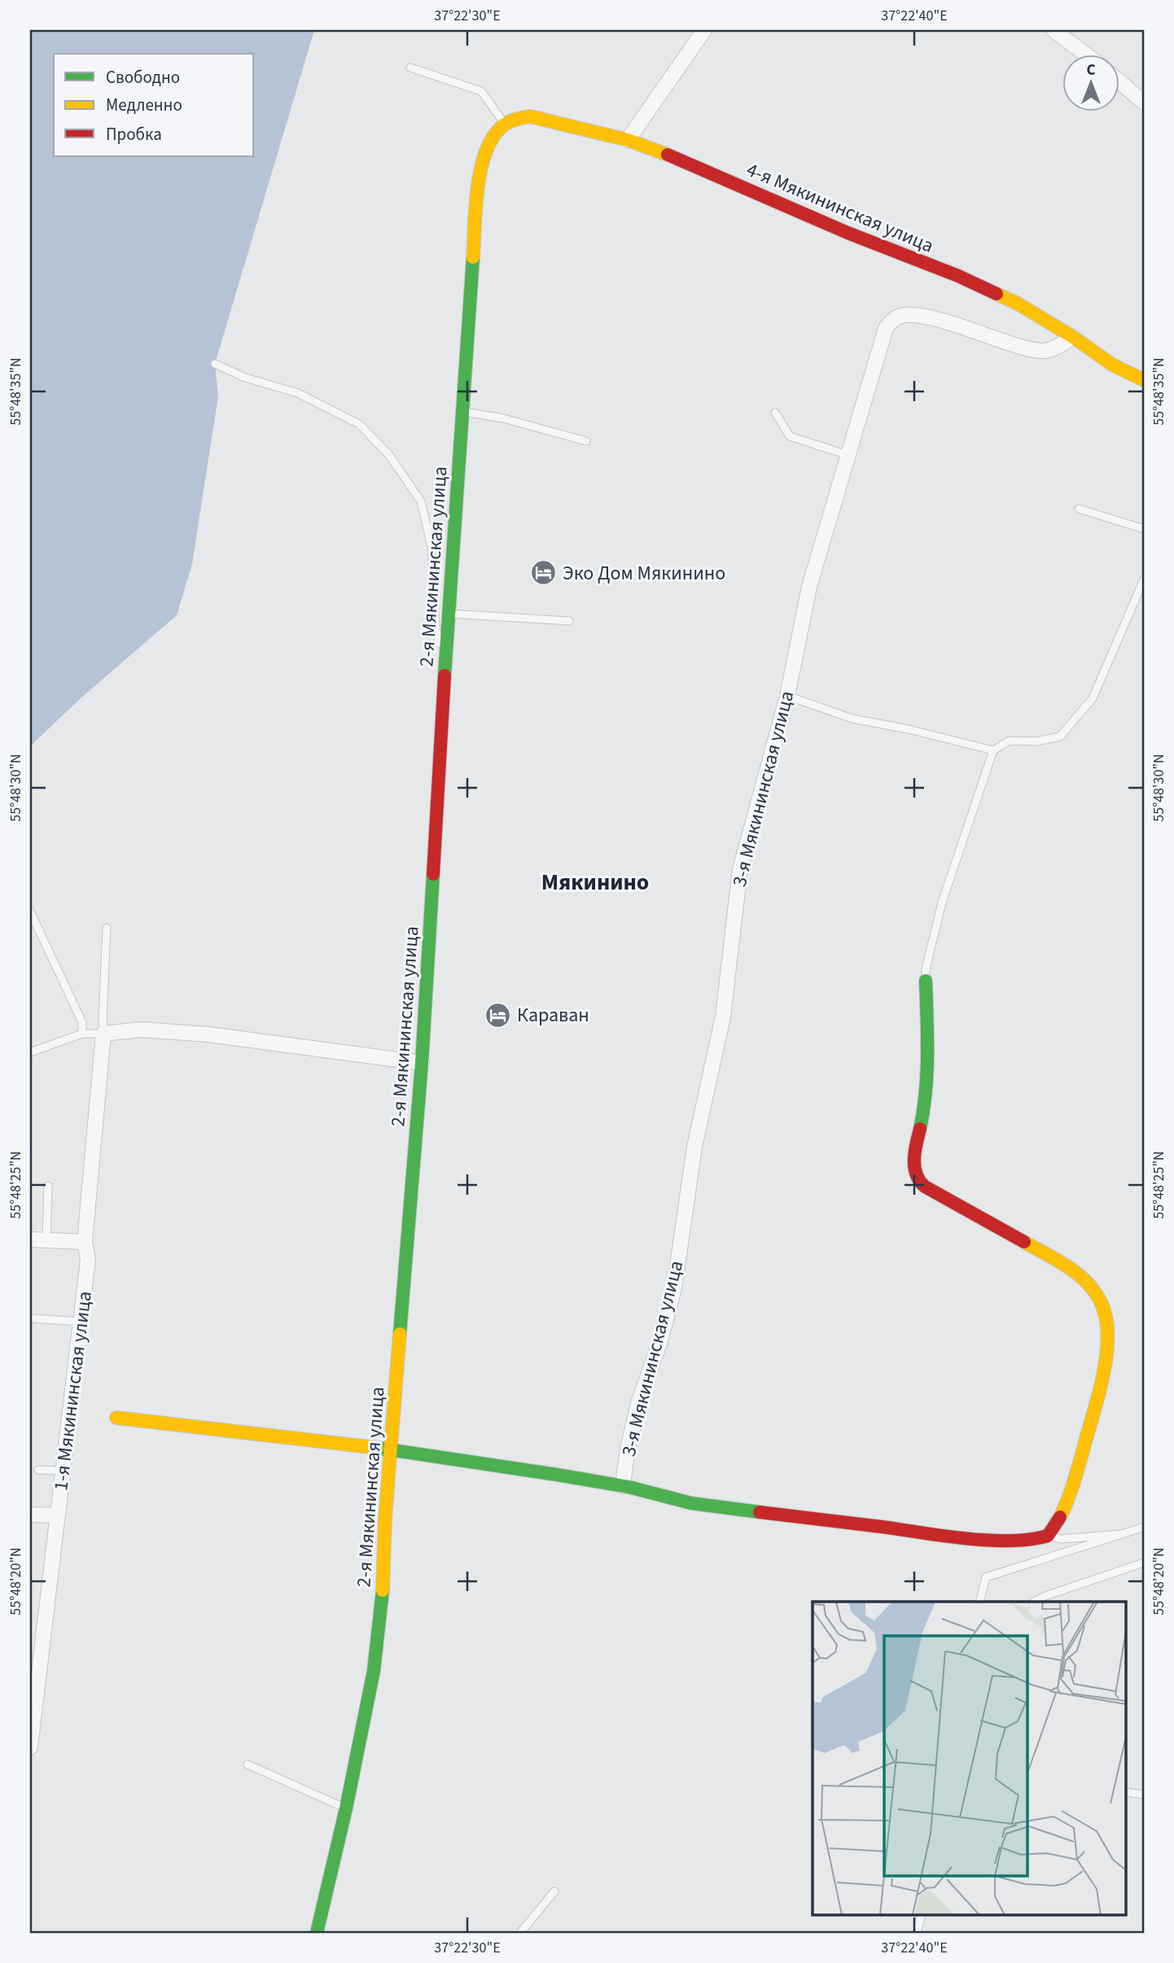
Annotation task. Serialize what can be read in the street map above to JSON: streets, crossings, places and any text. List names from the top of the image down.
{
  "streets": {
    "street": [
      "4-я Мякининская улица",
      "2-я Мякининская улица",
      "3-я Мякининская улица",
      "1-я Мякининская улица"
    ]
  },
  "crossings": [
    ["4-я Мякининская улица", "2-я Мякининская улица"],
    ["4-я Мякининская улица", "3-я Мякининская улица"]
  ],
  "districts": ["Мякинино"],
  "places": {
    "hotel": ["Эко Дом Мякинино", "Караван"]
  },
  "legend": ["Свободно", "Медленно", "Пробка"],
  "north": "top",
  "coordinates": [
    "37°22'30\"E",
    "37°22'40\"E",
    "55°48'35\"N",
    "55°48'30\"N",
    "55°48'25\"N",
    "55°48'20\"N"
  ]
}
